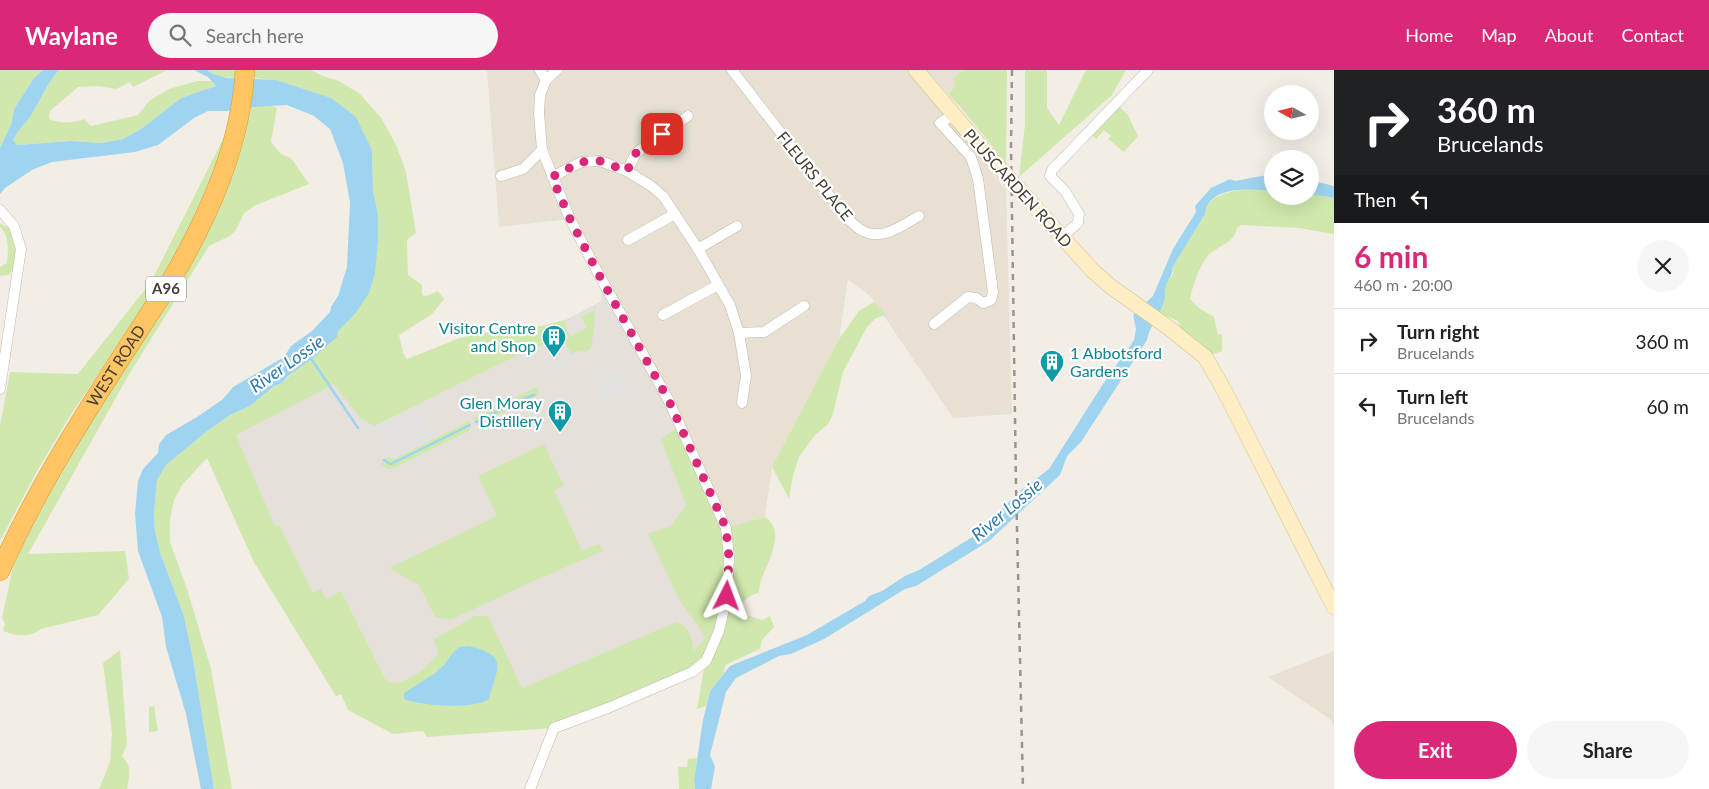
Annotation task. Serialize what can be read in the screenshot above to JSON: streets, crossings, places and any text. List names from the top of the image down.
{
  "streets": {
    "highway": ["A96", "WEST ROAD"],
    "main road": ["PLUSCARDEN ROAD"],
    "street": ["FLEURS PLACE"]
  },
  "water": ["River Lossie"],
  "places": {
    "building": ["Visitor Centre and Shop", "1 Abbotsford Gardens", "Glen Moray Distillery"]
  },
  "north": "left",
  "page": {
    "header": "Waylane",
    "search": "Search here",
    "nav": [
      "Home",
      "Map",
      "About",
      "Contact"
    ],
    "turn": ["360 m", "Brucelands"],
    "then": "Then",
    "heading": ["6 min", "460 m · 20:00"],
    "list": [
      {
        "name": "Turn right",
        "note": "Brucelands",
        "value": "360 m"
      },
      {
        "name": "Turn left",
        "note": "Brucelands",
        "value": "60 m"
      }
    ],
    "buttons": ["Exit", "Share"]
  }
}
